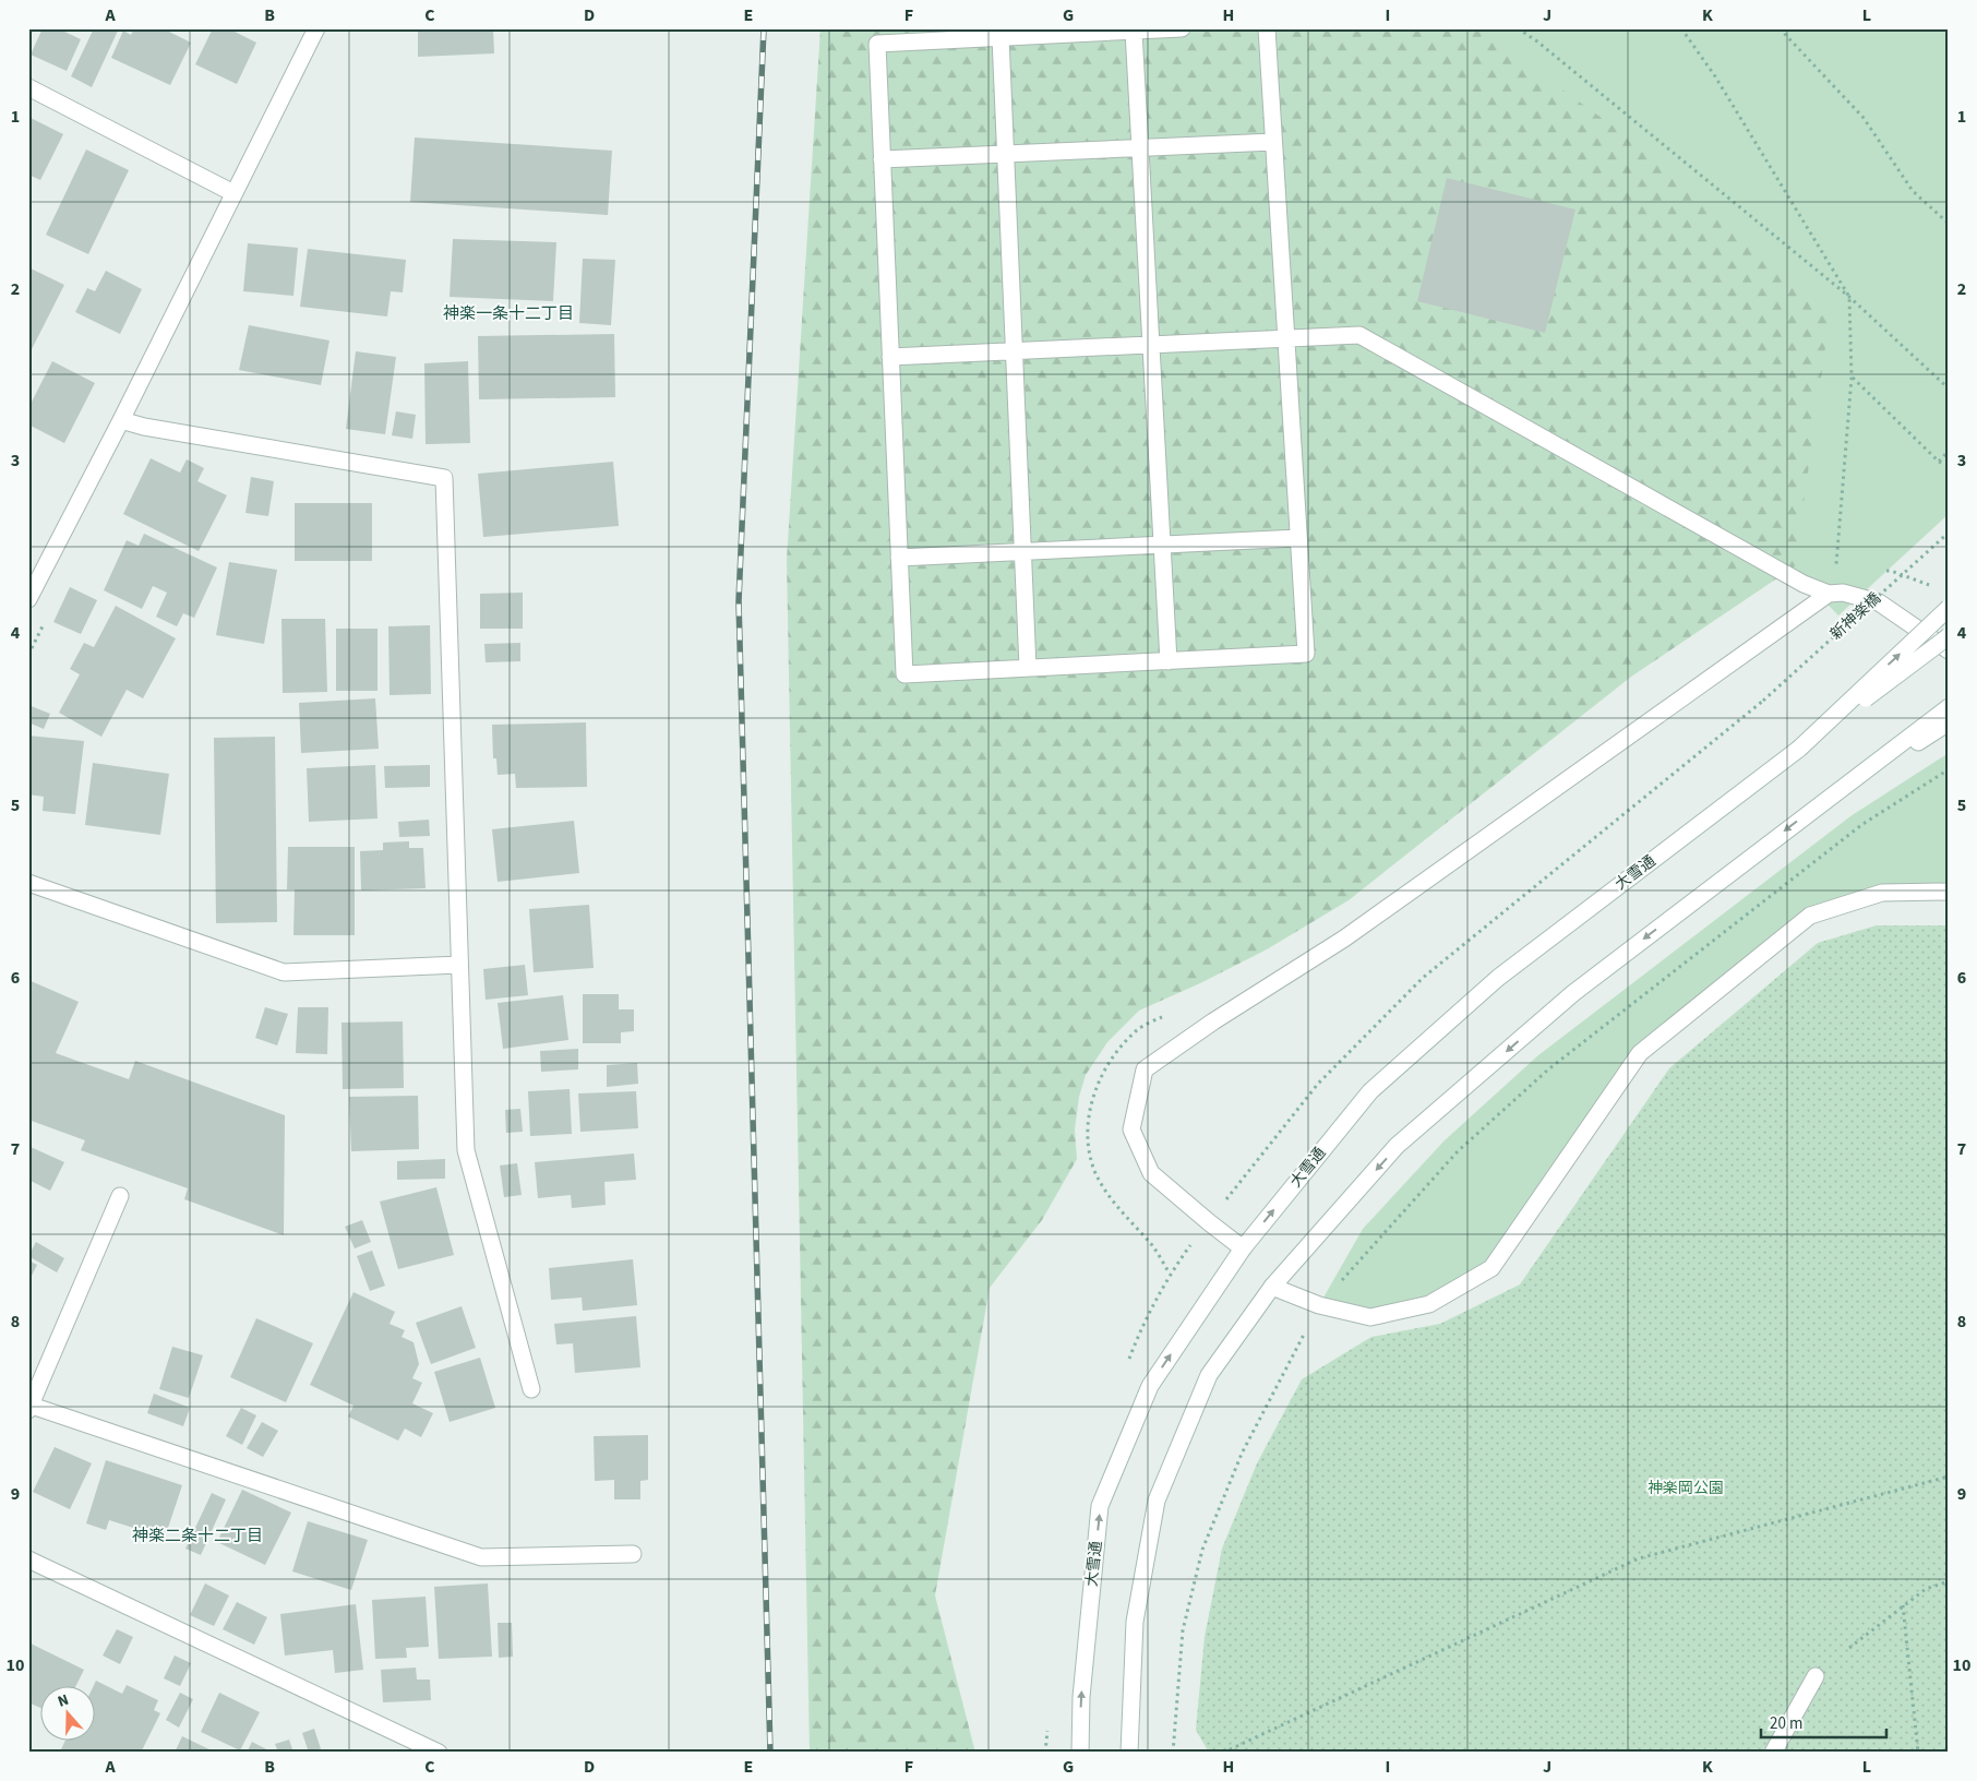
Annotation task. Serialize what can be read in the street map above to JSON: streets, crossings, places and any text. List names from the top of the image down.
{
  "streets": {
    "street": ["大雪通"],
    "path": ["新神楽橋"]
  },
  "districts": ["神楽一条十二丁目", "神楽二条十二丁目"],
  "parks": ["神楽岡公園"],
  "scale_bar": "20 m",
  "north": "top",
  "grid": {
    "columns": [
      "A",
      "B",
      "C",
      "D",
      "E",
      "F",
      "G",
      "H",
      "I",
      "J",
      "K",
      "L"
    ],
    "rows": [
      "1",
      "2",
      "3",
      "4",
      "5",
      "6",
      "7",
      "8",
      "9",
      "10"
    ]
  }
}
